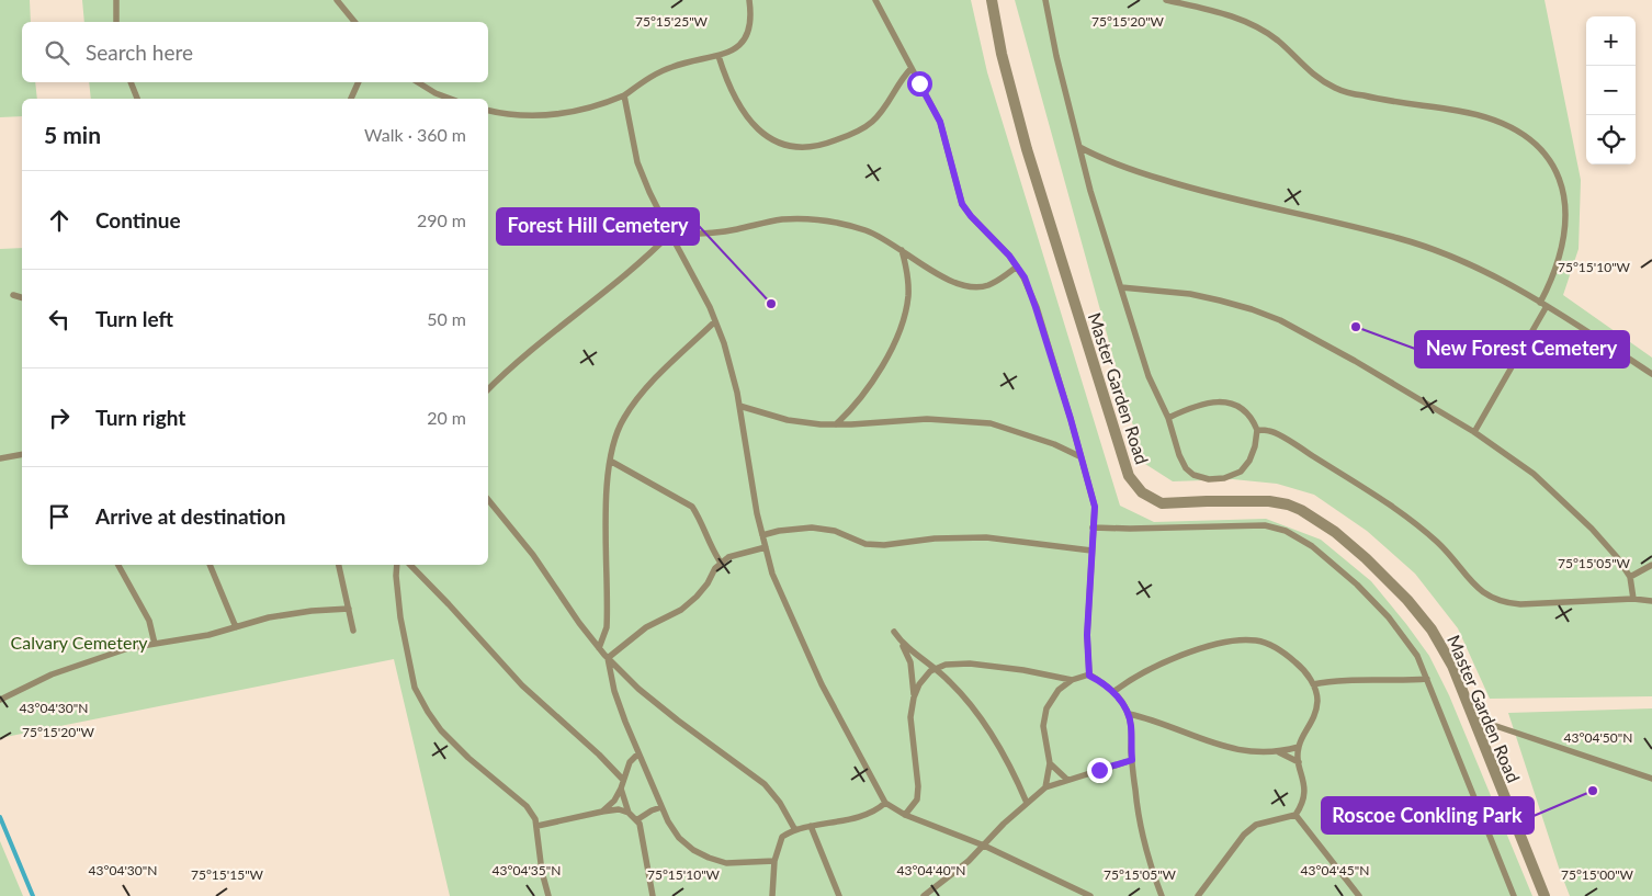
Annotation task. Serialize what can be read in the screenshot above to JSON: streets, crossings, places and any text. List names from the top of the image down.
{
  "streets": {
    "street": ["Master Garden Road"]
  },
  "parks": ["Calvary Cemetery"],
  "places": ["Forest Hill Cemetery", "New Forest Cemetery", "Roscoe Conkling Park"],
  "page": {
    "map_buttons": ["+", "−"],
    "search": "Search here",
    "heading": ["5 min", "Walk · 360 m"],
    "list": [
      ["Continue", "290 m"],
      ["Turn left", "50 m"],
      ["Turn right", "20 m"],
      "Arrive at destination"
    ]
  },
  "coordinates": [
    "75°15'25\"W",
    "75°15'20\"W",
    "75°15'10\"W",
    "75°15'05\"W",
    "43°04'30\"N",
    "43°04'50\"N",
    "43°04'35\"N",
    "43°04'40\"N",
    "43°04'45\"N",
    "75°15'15\"W",
    "75°15'00\"W"
  ]
}
